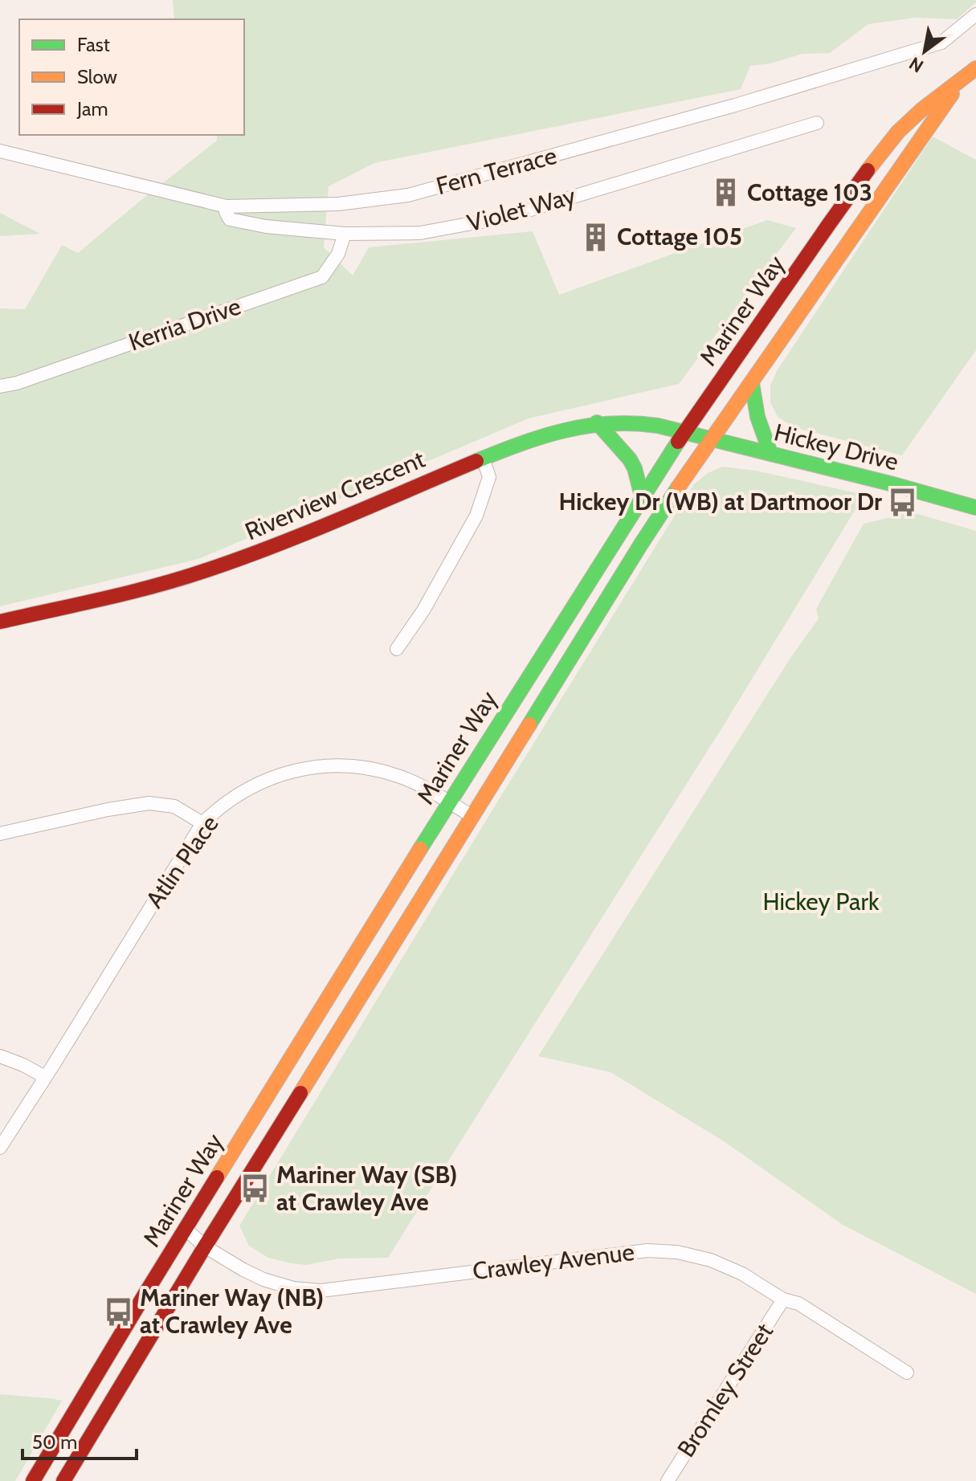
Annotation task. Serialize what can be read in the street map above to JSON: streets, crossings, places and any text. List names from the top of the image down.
{
  "streets": {
    "main road": ["Mariner Way", "Hickey Drive", "Riverview Crescent"],
    "street": [
      "Fern Terrace",
      "Violet Way",
      "Kerria Drive",
      "Atlin Place",
      "Crawley Avenue",
      "Bromley Street"
    ]
  },
  "crossings": [
    ["Fern Terrace", "Violet Way"],
    ["Violet Way", "Kerria Drive"],
    ["Mariner Way", "Hickey Drive"],
    ["Mariner Way", "Riverview Crescent"],
    ["Mariner Way", "Atlin Place"],
    ["Mariner Way", "Crawley Avenue"],
    ["Hickey Drive", "Riverview Crescent"],
    ["Crawley Avenue", "Bromley Street"]
  ],
  "parks": ["Hickey Park"],
  "places": {
    "building": ["Cottage 103", "Cottage 105"],
    "bus stop": ["Hickey Dr (WB) at Dartmoor Dr", "Mariner Way (SB) at Crawley Ave", "Mariner Way (NB) at Crawley Ave"]
  },
  "legend": ["Fast", "Slow", "Jam"],
  "scale_bar": "50 m",
  "north": "bottom left"
}
